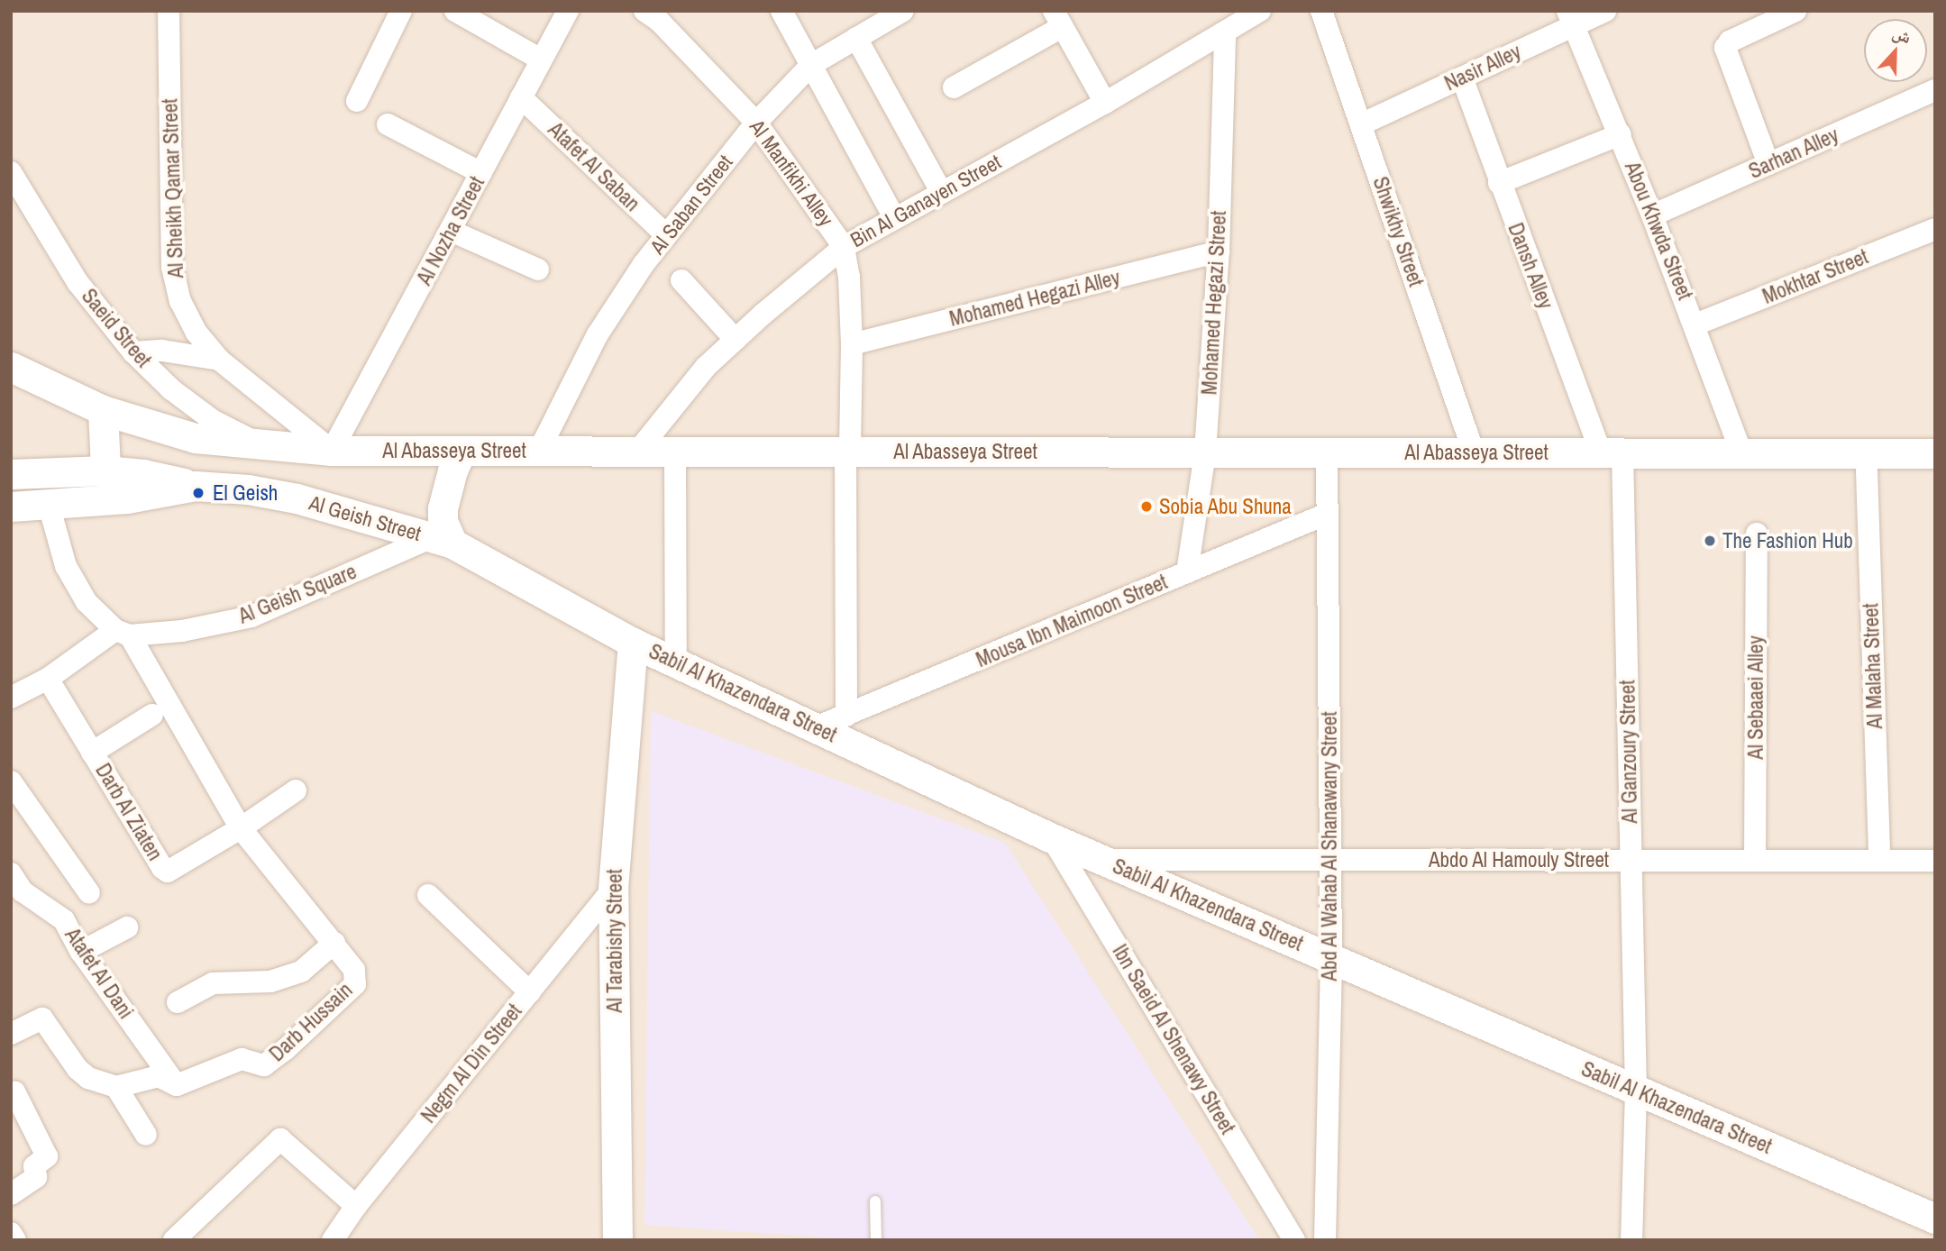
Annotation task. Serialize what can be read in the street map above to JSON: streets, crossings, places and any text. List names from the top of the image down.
{
  "streets": {
    "main road": [
      "Al Abasseya Street",
      "Al Geish Street",
      "Sabil Al Khazendara Street",
      "Al Tarabishy Street"
    ],
    "street": [
      "Nasir Alley",
      "Sarhan Alley",
      "Atafet Al Saban",
      "Al Manfikhi Alley",
      "Al Sheikh Qamar Street",
      "Bin Al Ganayen Street",
      "Al Saban Street",
      "Al Nozha Street",
      "Abou Khwda Street",
      "Shwikhy Street",
      "Dansh Alley",
      "Mokhtar Street",
      "Mohamed Hegazi Alley",
      "Mohamed Hegazi Street",
      "Saeid Street",
      "Al Geish Square",
      "Mousa Ibn Maimoon Street",
      "Al Malaha Street",
      "Al Sebaaei Alley",
      "Al Ganzoury Street",
      "Darb Al Ziaten",
      "Abd Al Wahab Al Shanawany Street",
      "Abdo Al Hamouly Street",
      "Atafet Al Dani",
      "Darb Hussain",
      "Ibn Saeid Al Shenawy Street",
      "Negm Al Din Street"
    ]
  },
  "crossings": [
    ["Nasir Alley", "Abou Khwda Street"],
    ["Nasir Alley", "Shwikhy Street"],
    ["Nasir Alley", "Dansh Alley"],
    ["Sarhan Alley", "Abou Khwda Street"],
    ["Atafet Al Saban", "Al Saban Street"],
    ["Atafet Al Saban", "Al Nozha Street"],
    ["Al Manfikhi Alley", "Bin Al Ganayen Street"],
    ["Al Manfikhi Alley", "Al Saban Street"],
    ["Al Manfikhi Alley", "Mohamed Hegazi Alley"],
    ["Al Manfikhi Alley", "Al Abasseya Street"],
    ["Al Manfikhi Alley", "Mousa Ibn Maimoon Street"],
    ["Al Sheikh Qamar Street", "Al Nozha Street"],
    ["Al Sheikh Qamar Street", "Al Abasseya Street"],
    ["Bin Al Ganayen Street", "Mohamed Hegazi Street"],
    ["Bin Al Ganayen Street", "Al Abasseya Street"],
    ["Al Saban Street", "Al Abasseya Street"],
    ["Al Nozha Street", "Al Abasseya Street"],
    ["Abou Khwda Street", "Mokhtar Street"],
    ["Abou Khwda Street", "Al Abasseya Street"],
    ["Shwikhy Street", "Al Abasseya Street"],
    ["Dansh Alley", "Al Abasseya Street"],
    ["Dansh Alley", "Al Ganzoury Street"],
    ["Mohamed Hegazi Alley", "Mohamed Hegazi Street"],
    ["Mohamed Hegazi Street", "Al Abasseya Street"],
    ["Mohamed Hegazi Street", "Mousa Ibn Maimoon Street"],
    ["Saeid Street", "Al Abasseya Street"],
    ["Al Abasseya Street", "Al Ganzoury Street"],
    ["Al Abasseya Street", "Abd Al Wahab Al Shanawany Street"],
    ["Al Geish Street", "Al Geish Square"],
    ["Al Geish Street", "Sabil Al Khazendara Street"],
    ["Al Geish Square", "Darb Hussain"],
    ["Mousa Ibn Maimoon Street", "Sabil Al Khazendara Street"],
    ["Mousa Ibn Maimoon Street", "Abd Al Wahab Al Shanawany Street"],
    ["Al Malaha Street", "Abdo Al Hamouly Street"],
    ["Sabil Al Khazendara Street", "Al Ganzoury Street"],
    ["Sabil Al Khazendara Street", "Abd Al Wahab Al Shanawany Street"],
    ["Sabil Al Khazendara Street", "Abdo Al Hamouly Street"],
    ["Sabil Al Khazendara Street", "Al Tarabishy Street"],
    ["Sabil Al Khazendara Street", "Ibn Saeid Al Shenawy Street"],
    ["Al Sebaaei Alley", "Abdo Al Hamouly Street"],
    ["Al Ganzoury Street", "Abdo Al Hamouly Street"],
    ["Darb Al Ziaten", "Darb Hussain"],
    ["Abd Al Wahab Al Shanawany Street", "Abdo Al Hamouly Street"],
    ["Al Tarabishy Street", "Negm Al Din Street"],
    ["Atafet Al Dani", "Darb Hussain"]
  ],
  "places": ["El Geish", "Sobia Abu Shuna", "The Fashion Hub"],
  "north": "top"
}
